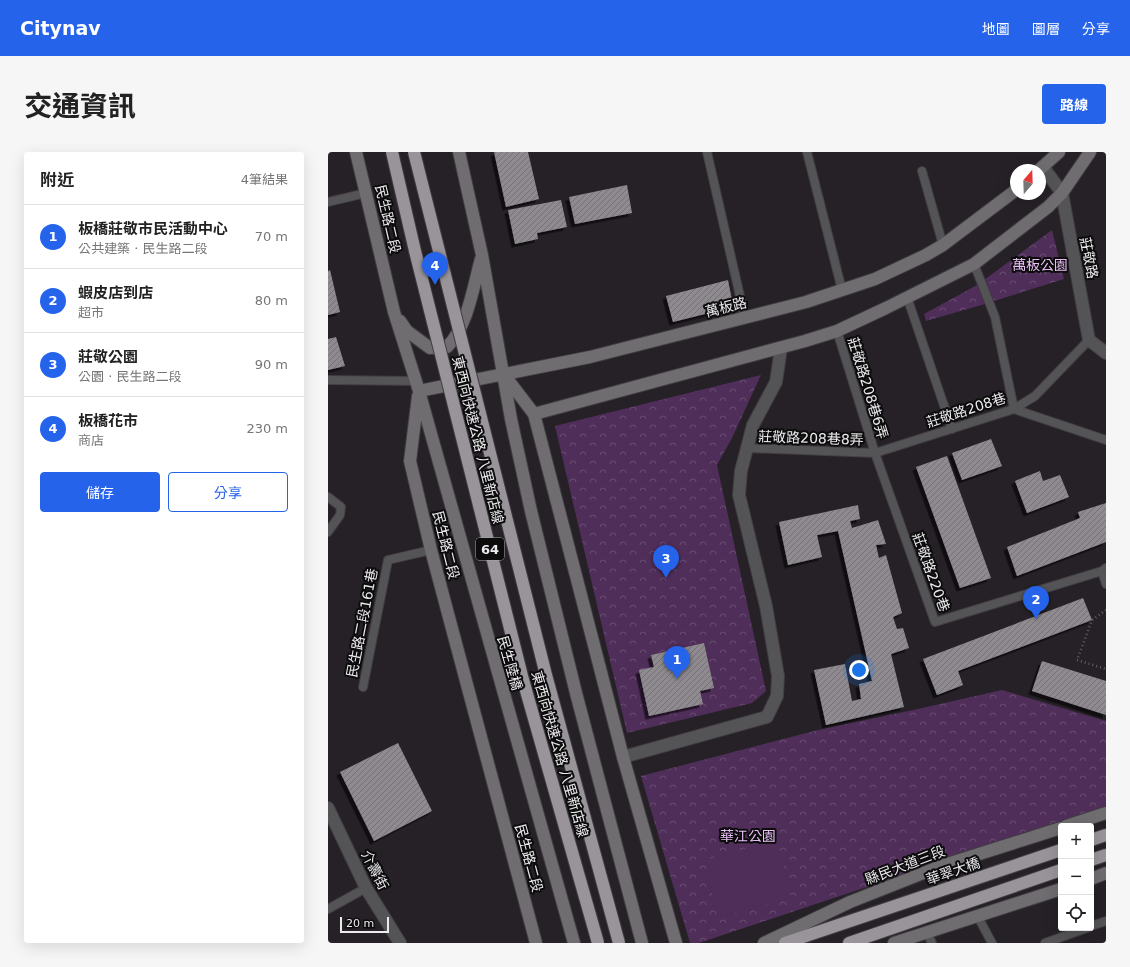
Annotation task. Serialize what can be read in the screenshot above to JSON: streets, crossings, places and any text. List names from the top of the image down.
{
  "streets": {
    "highway": ["東西向快速公路 八里新店線", "64", "華翠大橋"],
    "main road": [
      "民生路二段",
      "萬板路",
      "民生陸橋",
      "縣民大道三段"
    ],
    "street": ["莊敬路", "介壽街"],
    "lane": [
      "莊敬路208巷6弄",
      "莊敬路208巷",
      "莊敬路208巷8弄",
      "莊敬路220巷",
      "民生路二段161巷"
    ]
  },
  "crossings": [
    ["民生路二段", "萬板路"],
    ["民生路二段", "民生路二段161巷"],
    ["民生路二段", "民生陸橋"],
    ["莊敬路", "莊敬路208巷"],
    ["萬板路", "民生陸橋"],
    ["莊敬路208巷6弄", "莊敬路208巷"],
    ["莊敬路208巷6弄", "莊敬路208巷8弄"],
    ["莊敬路208巷6弄", "莊敬路220巷"],
    ["莊敬路208巷", "莊敬路208巷8弄"],
    ["莊敬路208巷", "莊敬路220巷"],
    ["莊敬路208巷8弄", "莊敬路220巷"]
  ],
  "parks": ["萬板公園", "華江公園"],
  "scale_bar": "20 m",
  "north": "top",
  "page": {
    "header": "Citynav",
    "nav": ["地圖", "圖層", "分享"],
    "title": "交通資訊",
    "buttons": [
      "路線",
      ["儲存", "分享"]
    ],
    "heading": ["附近", "4筆結果"],
    "list": [
      {
        "mark": "1",
        "name": "板橋莊敬市民活動中心",
        "note": "公共建築 · 民生路二段",
        "value": "70 m"
      },
      {
        "mark": "2",
        "name": "蝦皮店到店",
        "note": "超市",
        "value": "80 m"
      },
      {
        "mark": "3",
        "name": "莊敬公園",
        "note": "公園 · 民生路二段",
        "value": "90 m"
      },
      {
        "mark": "4",
        "name": "板橋花市",
        "note": "商店",
        "value": "230 m"
      }
    ],
    "pins": [
      "4",
      "3",
      "2",
      "1"
    ],
    "map_buttons": ["+", "−"],
    "scale": "20 m"
  }
}
